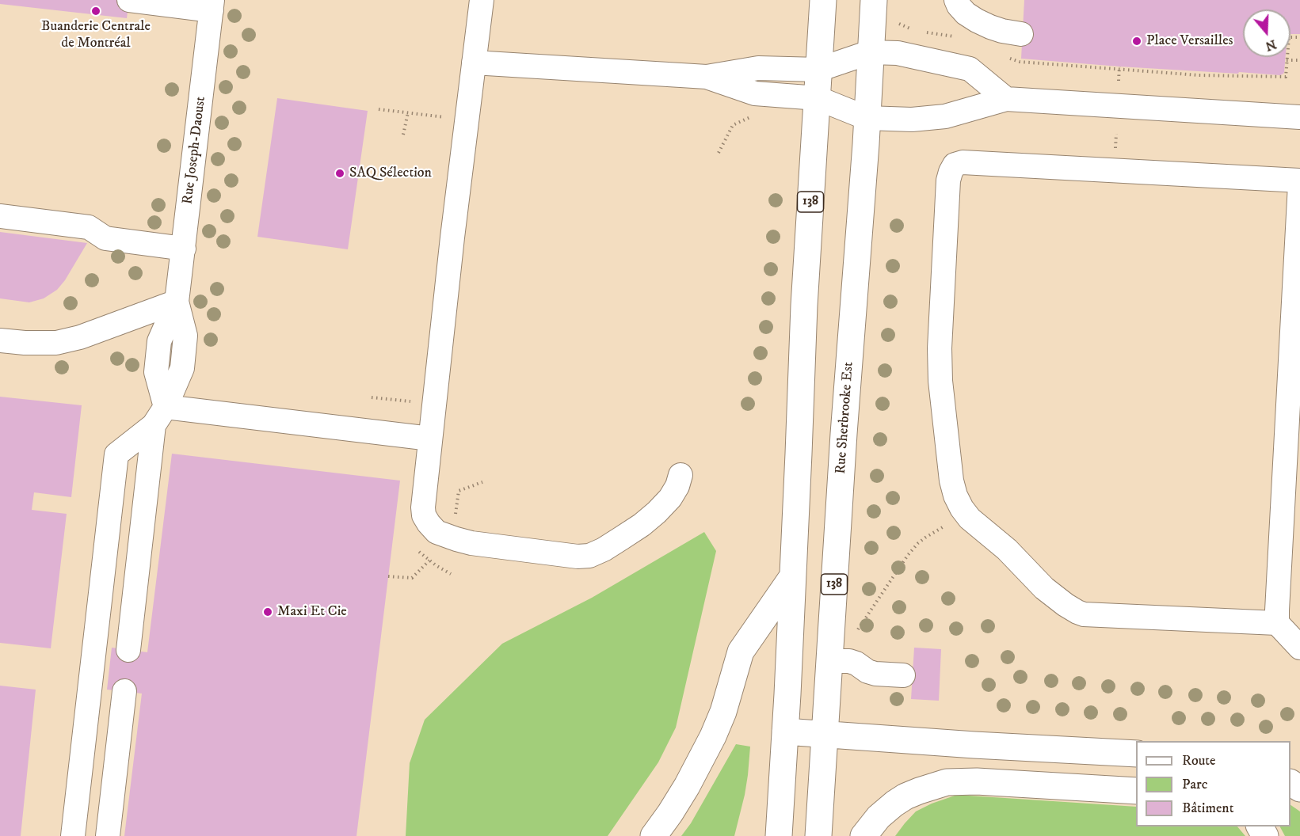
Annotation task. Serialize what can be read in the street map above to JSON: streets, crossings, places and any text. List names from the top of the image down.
{
  "streets": {
    "main road": ["138", "Rue Sherbrooke Est"],
    "street": ["Rue Joseph-Daoust"]
  },
  "places": [
    "Buanderie Centrale de Montréal",
    "Place Versailles",
    "SAQ Sélection",
    "Maxi Et Cie"
  ],
  "legend": ["Route", "Parc", "Bâtiment"],
  "north": "bottom"
}
